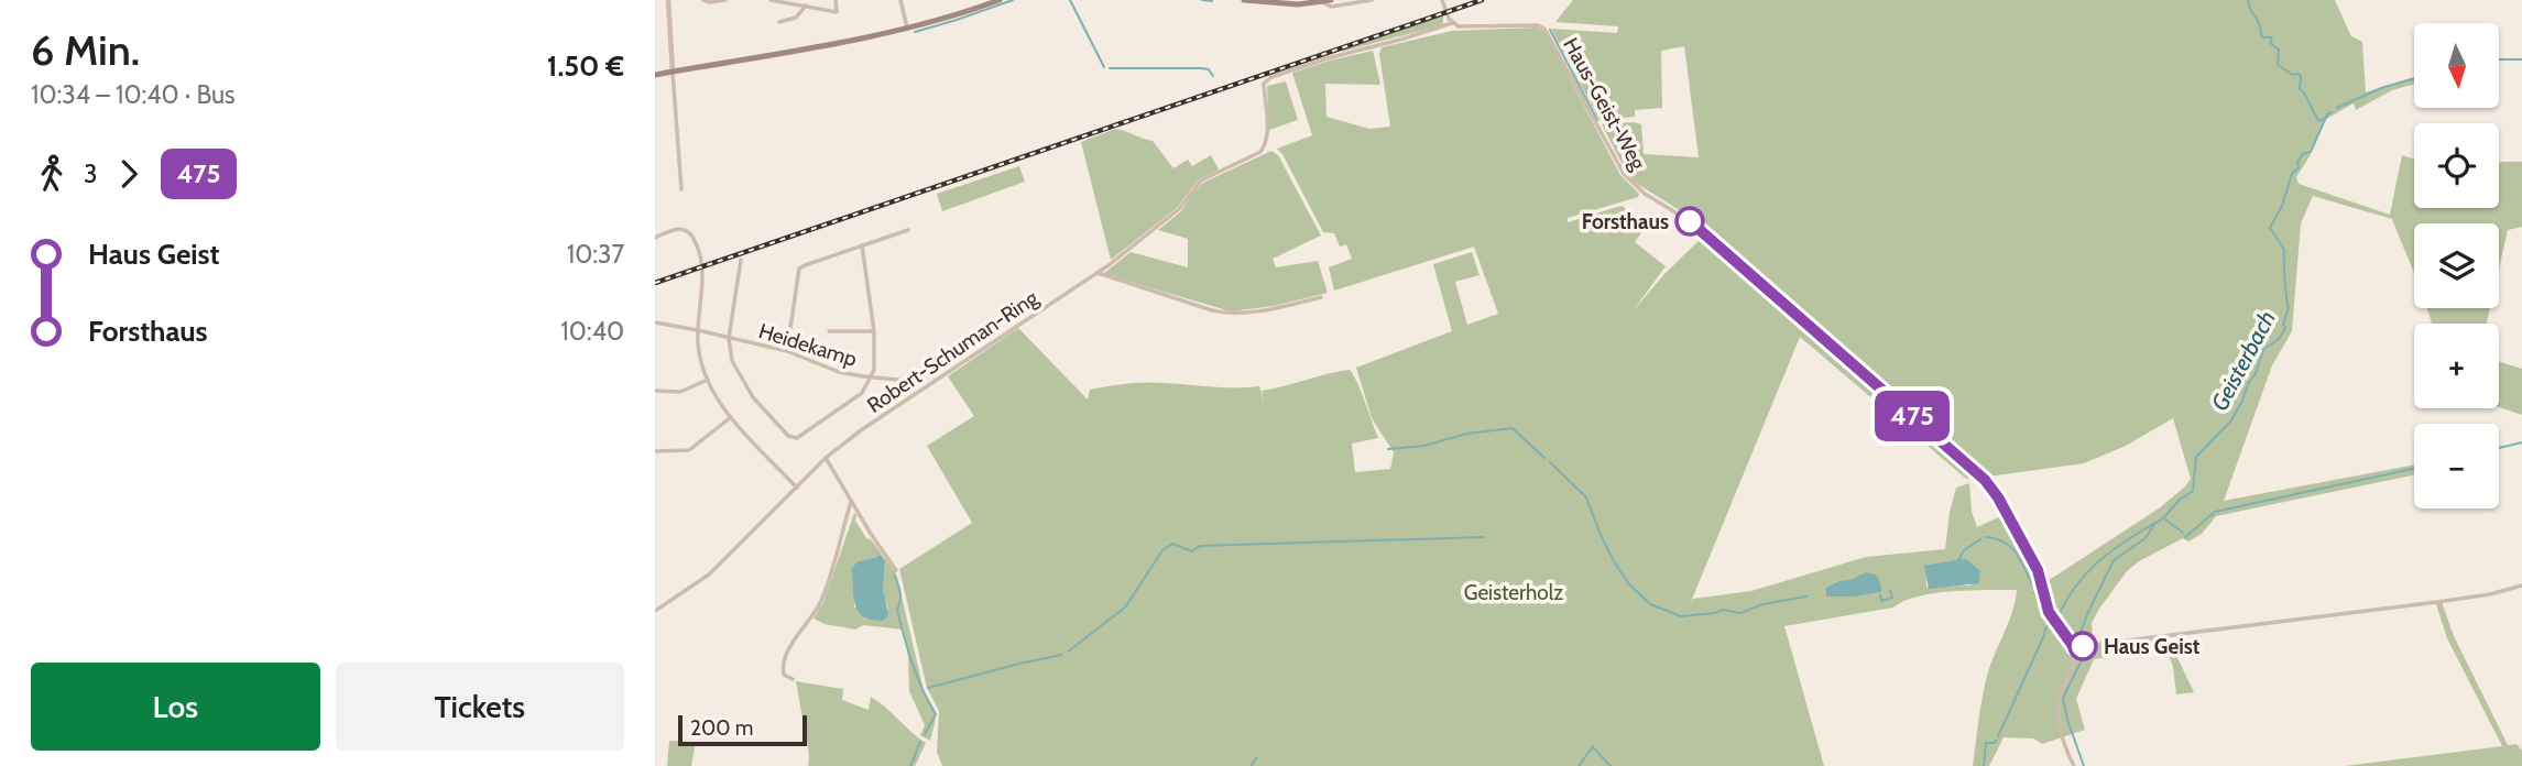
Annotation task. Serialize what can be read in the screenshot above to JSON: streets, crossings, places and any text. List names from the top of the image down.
{
  "streets": {
    "street": ["Haus-Geist-Weg", "Heidekamp", "Robert-Schuman-Ring"]
  },
  "crossings": [
    ["Haus-Geist-Weg", "Robert-Schuman-Ring"]
  ],
  "water": ["Geisterbach"],
  "parks": ["Geisterholz"],
  "places": ["Forsthaus", "Haus Geist"],
  "lines": ["bus line 475"],
  "scale_bar": "200 m",
  "north": "bottom",
  "page": {
    "heading": ["6 Min.", "10:34 – 10:40 · Bus", "1.50 €"],
    "on_map": "475",
    "map_buttons": ["+", "−"],
    "legs": ["3", "475"],
    "list": [
      {
        "name": "Haus Geist",
        "value": "10:37"
      },
      {
        "name": "Forsthaus",
        "value": "10:40"
      }
    ],
    "buttons": ["Los", "Tickets"],
    "scale": "200 m"
  }
}
